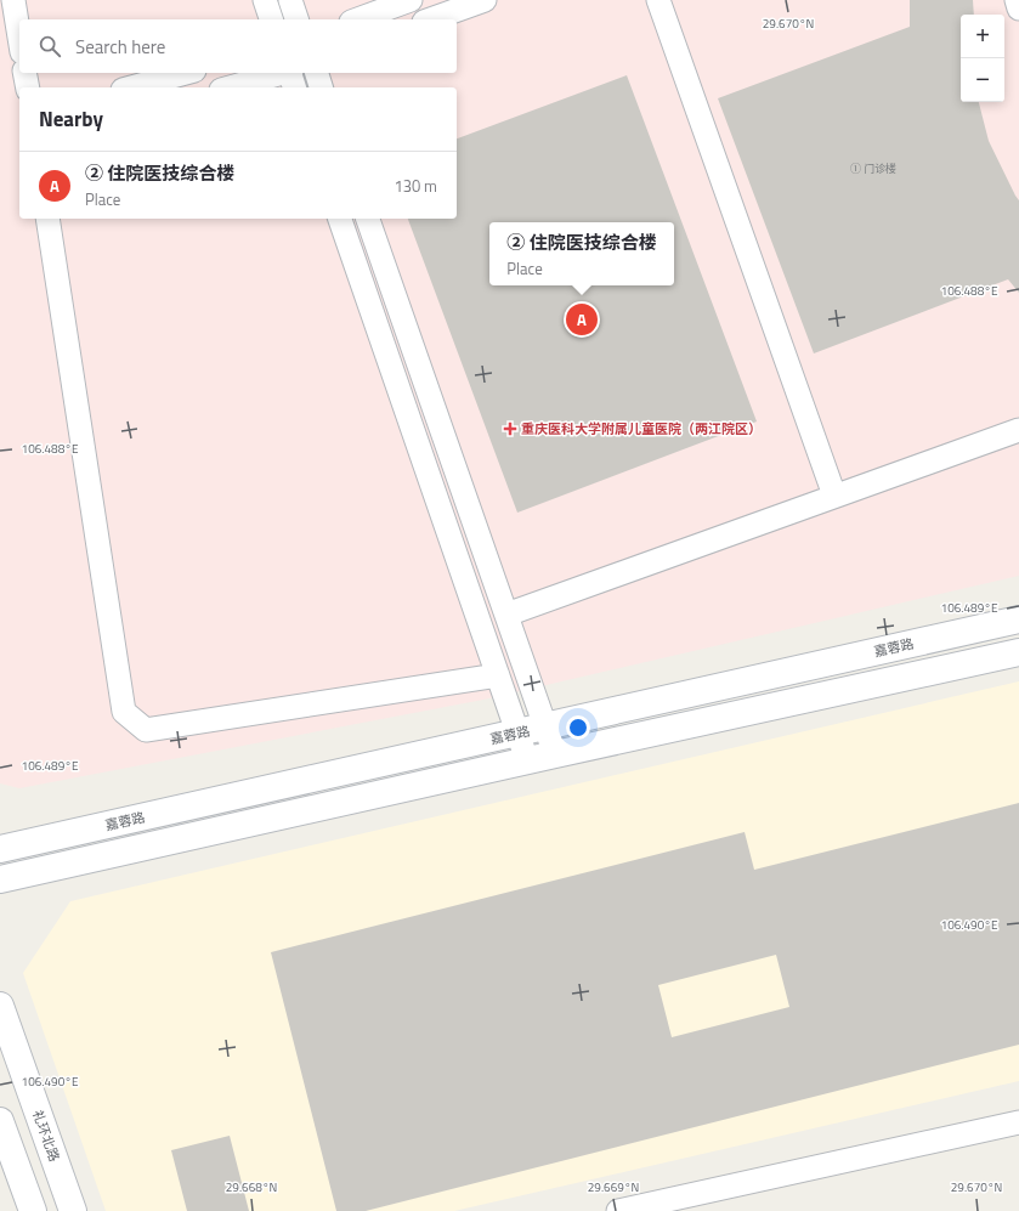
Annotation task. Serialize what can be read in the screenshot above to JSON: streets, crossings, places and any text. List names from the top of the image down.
{
  "streets": {
    "main road": ["嘉蓉路", "礼环北路"]
  },
  "places": {
    "health": ["重庆医科大学附属儿童医院（两江院区）"]
  },
  "house_numbers": ["① 门诊楼"],
  "page": {
    "map_buttons": ["+", "−"],
    "search": "Search here",
    "heading": "Nearby",
    "list": [
      {
        "mark": "A",
        "name": "② 住院医技综合楼",
        "note": "Place",
        "value": "130 m"
      }
    ],
    "popup": ["② 住院医技综合楼", "Place"],
    "pins": "A"
  },
  "coordinates": [
    "29.670°N",
    "106.488°E",
    "106.489°E",
    "106.490°E",
    "29.668°N",
    "29.669°N"
  ]
}
